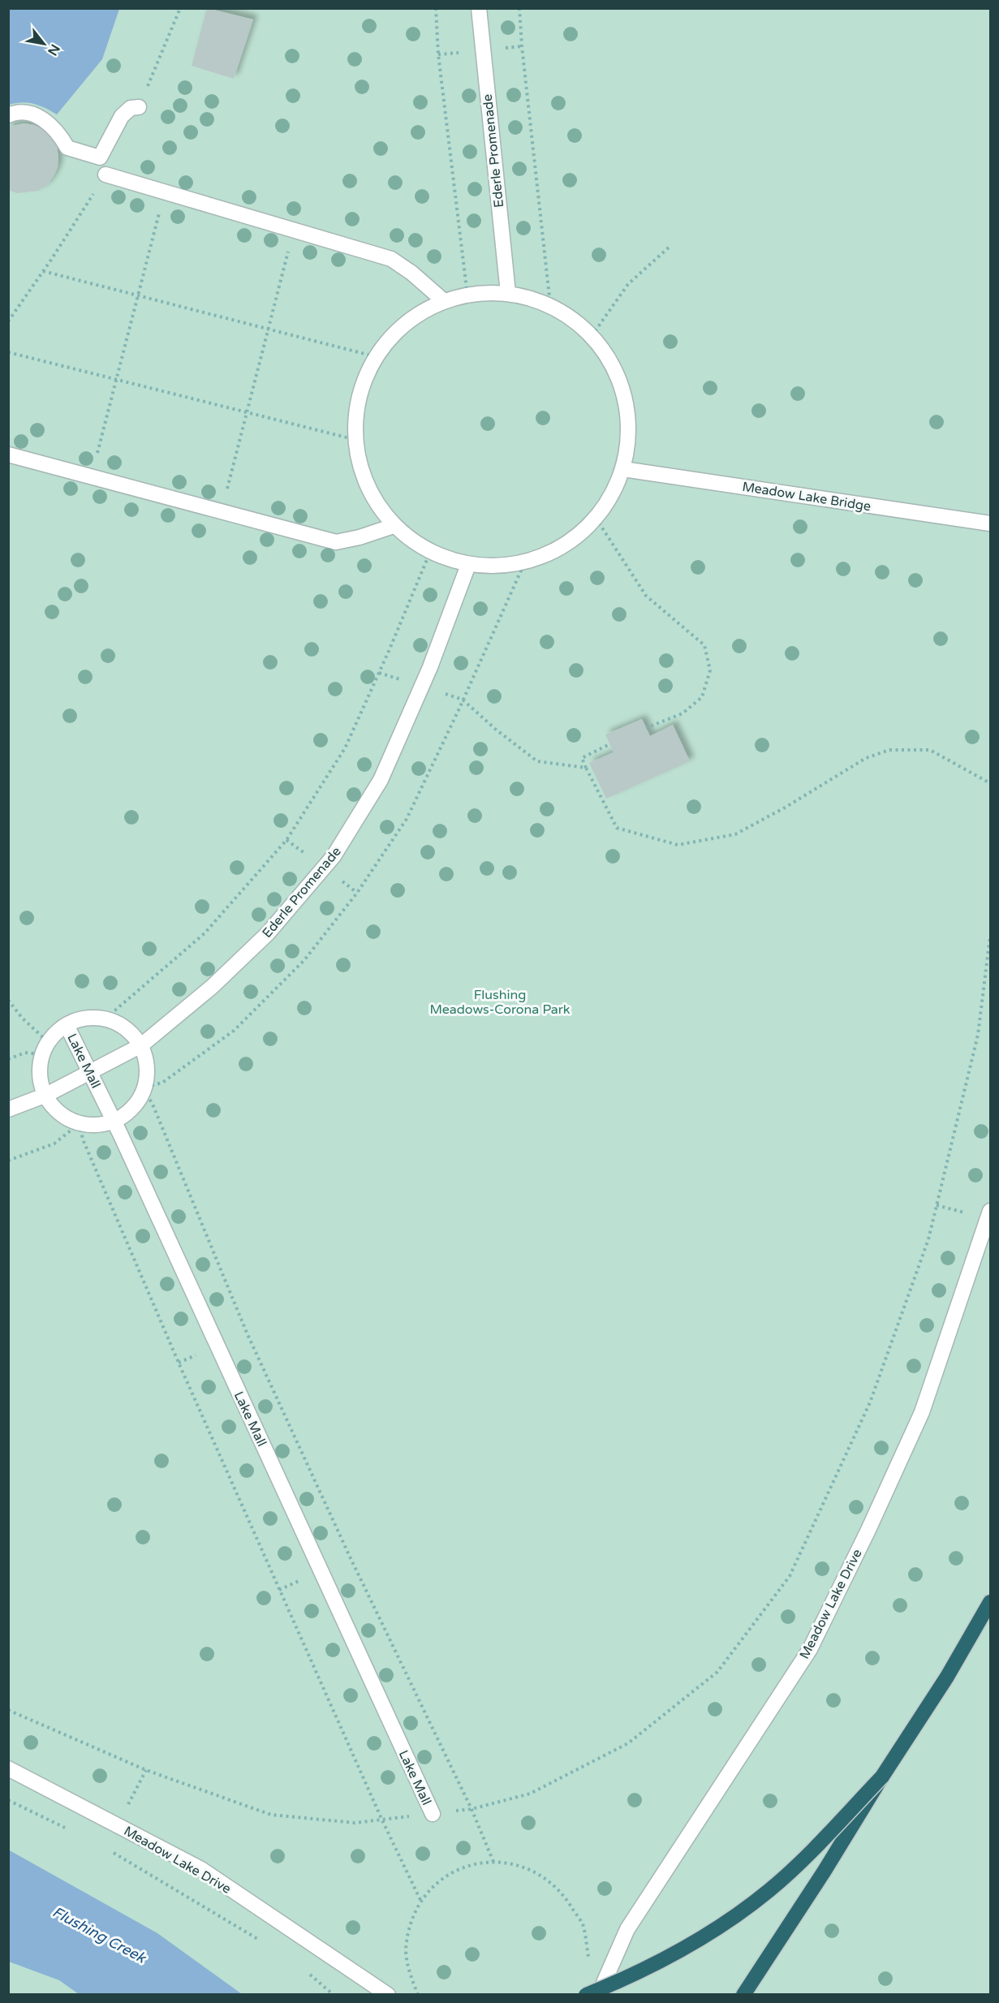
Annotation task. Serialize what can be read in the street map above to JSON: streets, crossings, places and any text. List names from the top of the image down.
{
  "streets": {
    "street": [
      "Ederle Promenade",
      "Meadow Lake Bridge",
      "Lake Mall",
      "Meadow Lake Drive"
    ]
  },
  "crossings": [
    ["Ederle Promenade", "Lake Mall"]
  ],
  "water": ["Flushing Creek"],
  "parks": ["Flushing Meadows-Corona Park"],
  "north": "bottom right"
}
